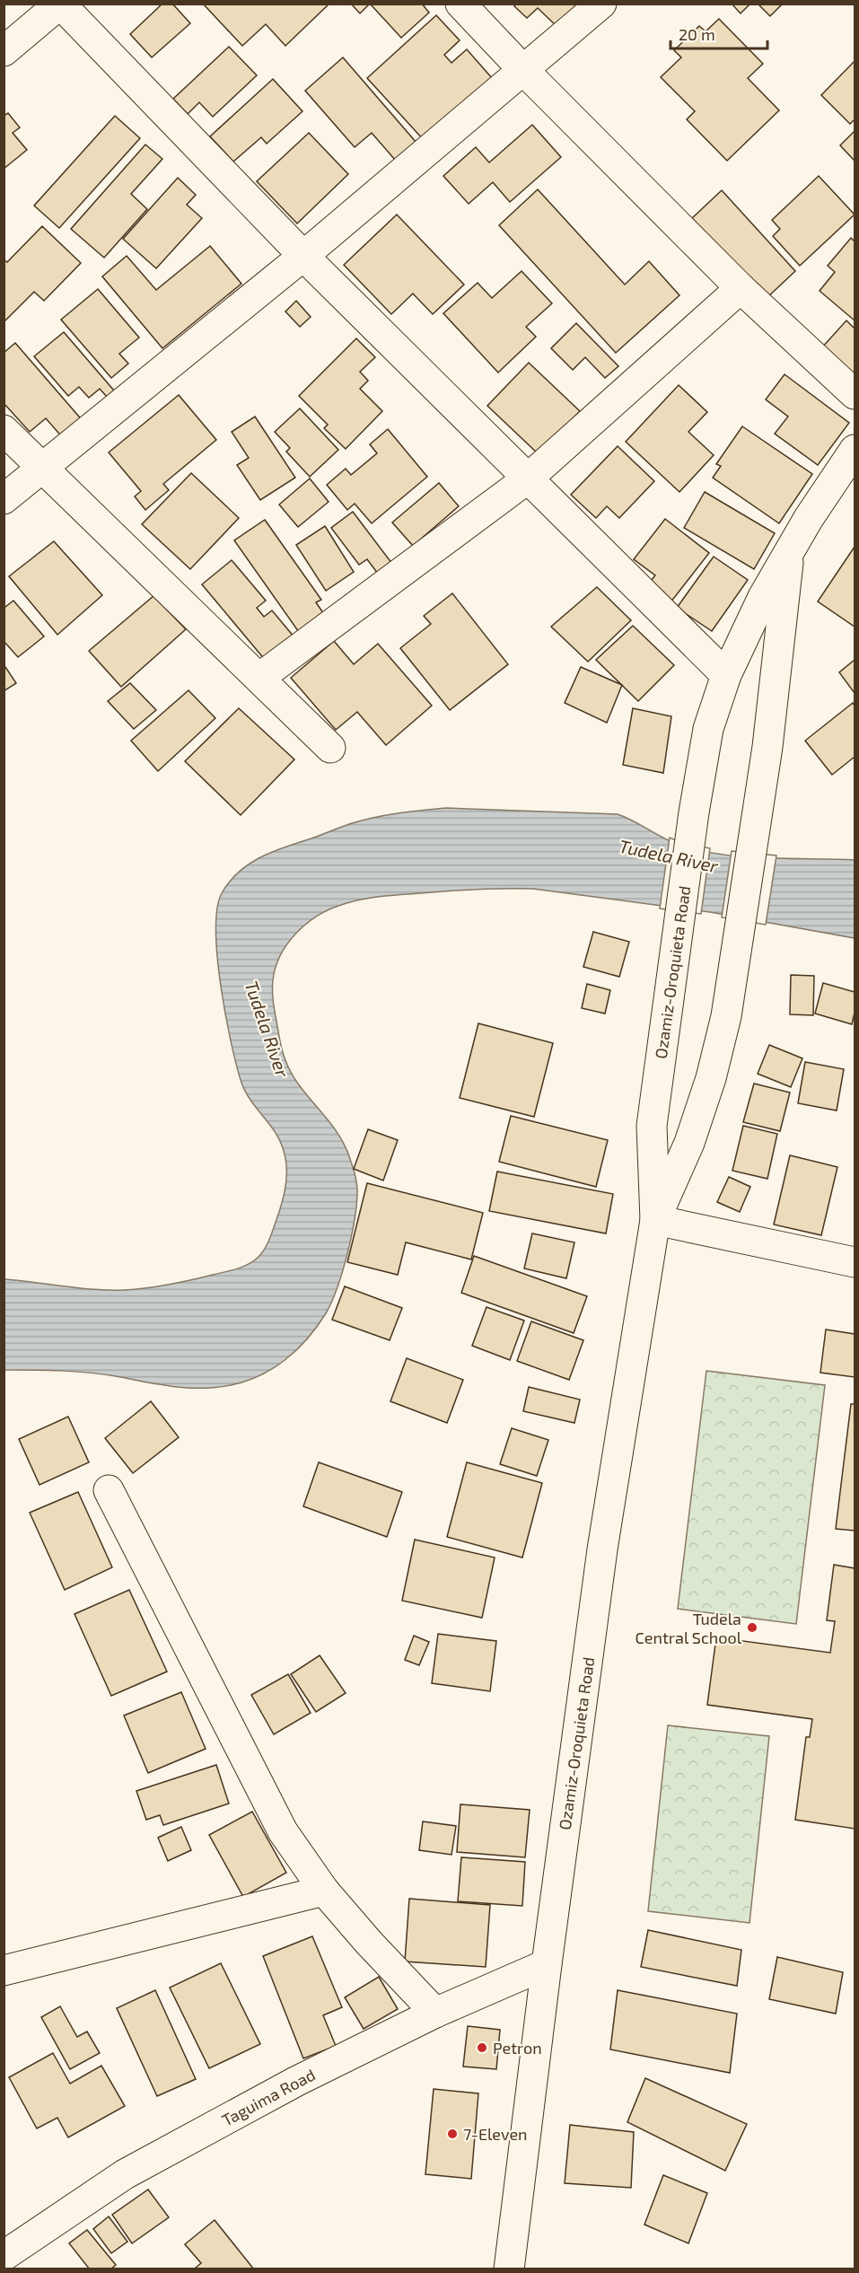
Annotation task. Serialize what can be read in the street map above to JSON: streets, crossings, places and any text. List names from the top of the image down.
{
  "streets": {
    "main road": ["Ozamiz-Oroquieta Road", "Taguima Road"]
  },
  "crossings": [
    ["Ozamiz-Oroquieta Road", "Taguima Road"]
  ],
  "water": ["Tudela River"],
  "places": ["Tudela Central School", "Petron", "7-Eleven"],
  "scale_bar": "20 m"
}
